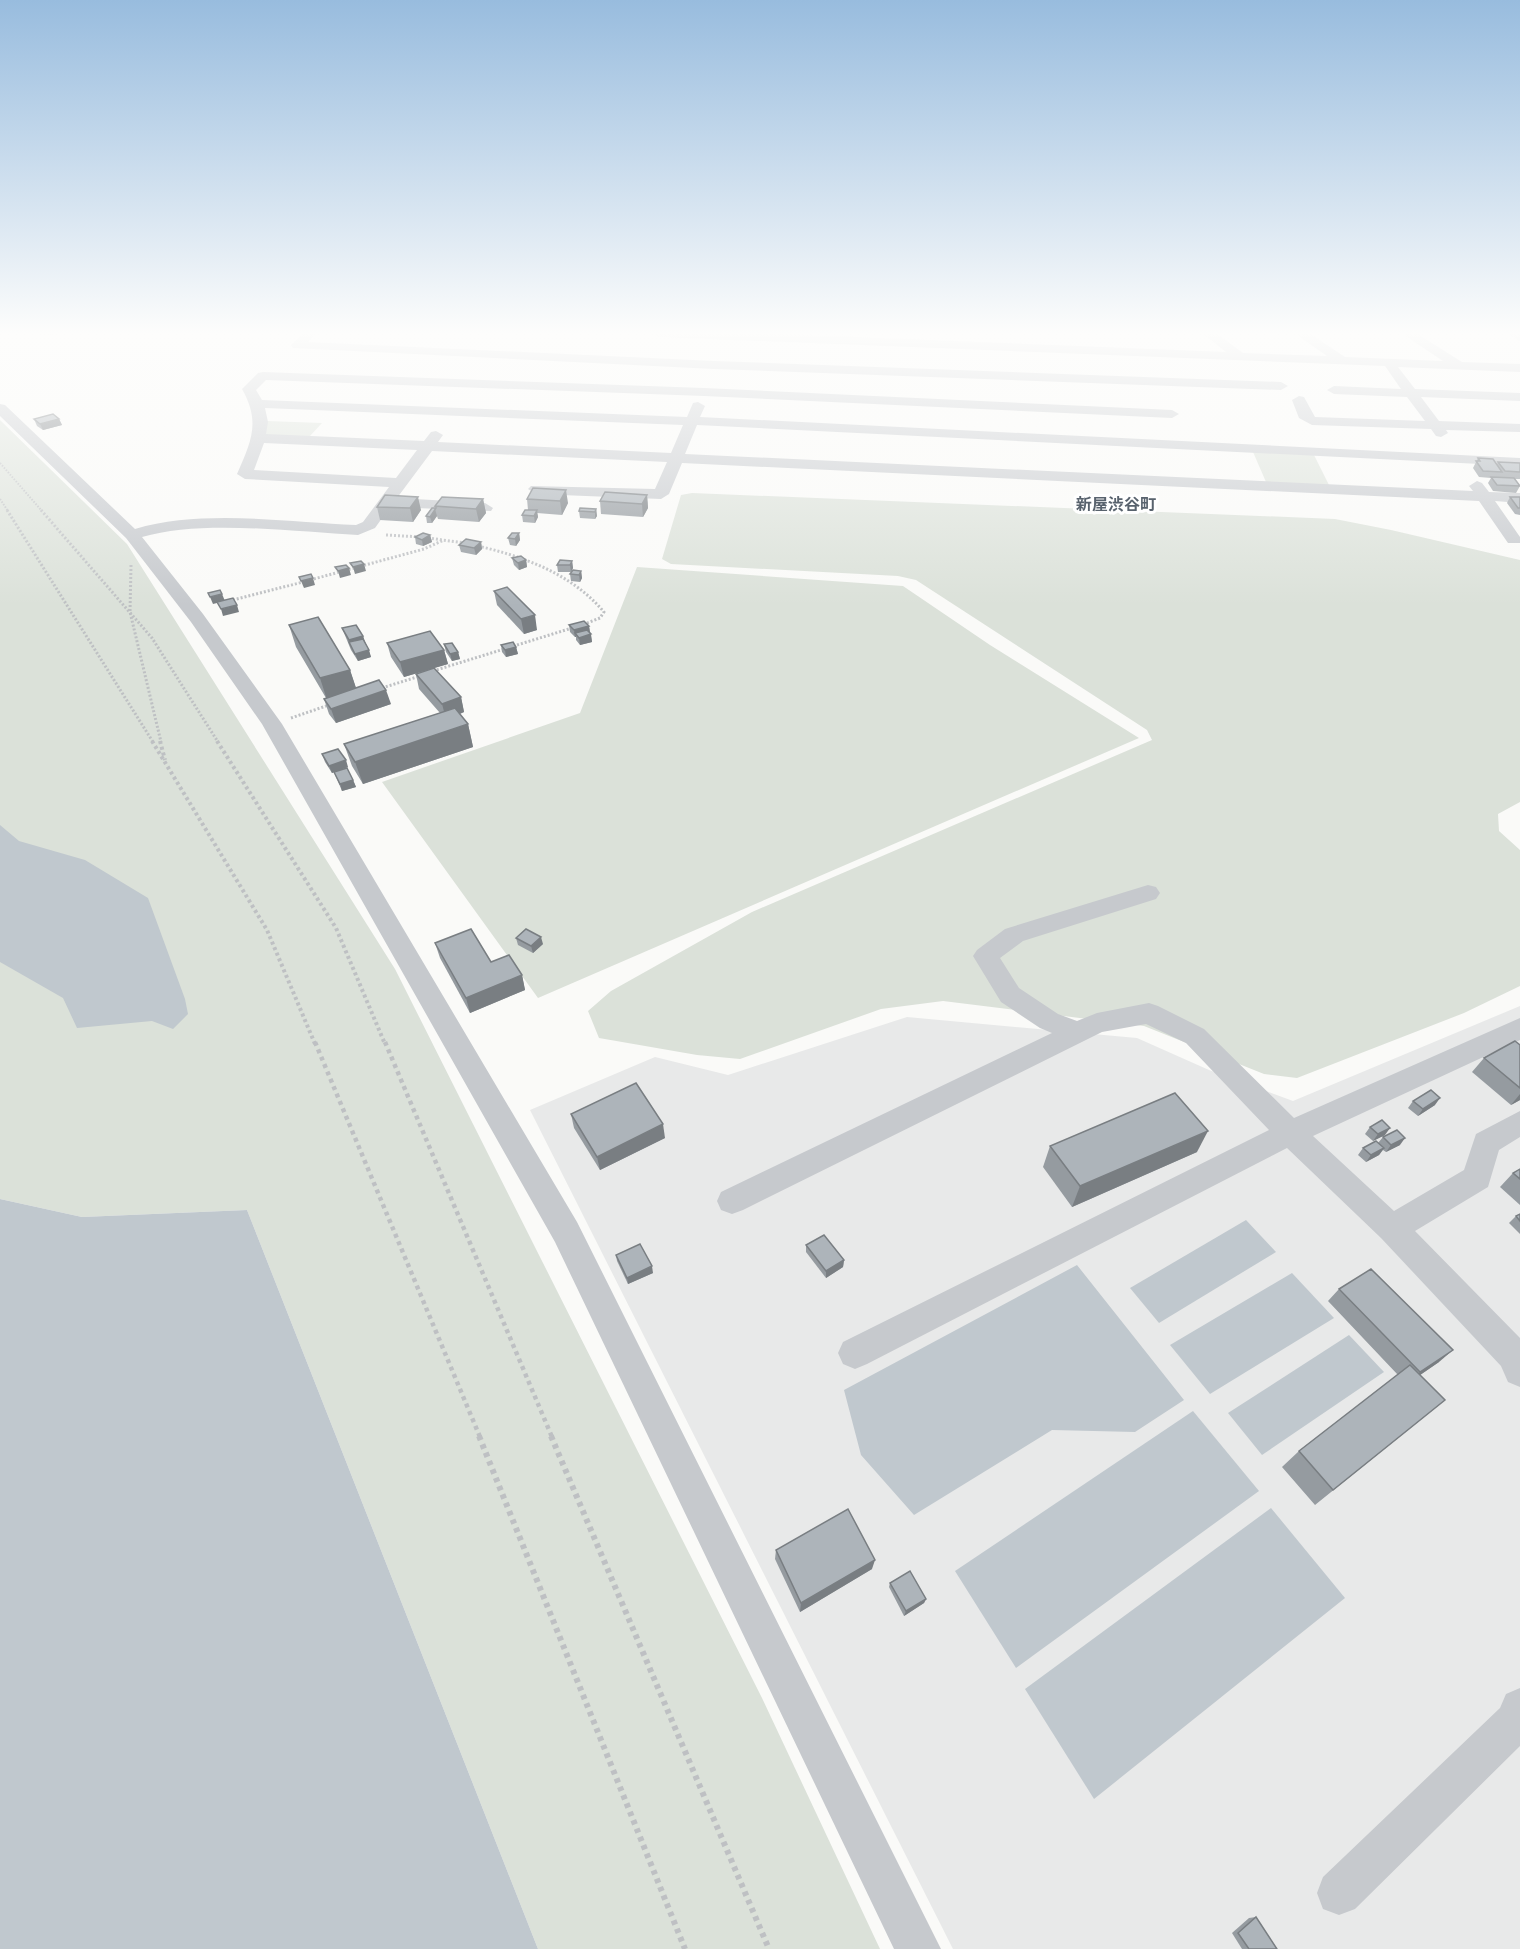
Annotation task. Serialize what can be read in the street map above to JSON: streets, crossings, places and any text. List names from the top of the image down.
{
  "districts": ["新屋渋谷町"]
}
